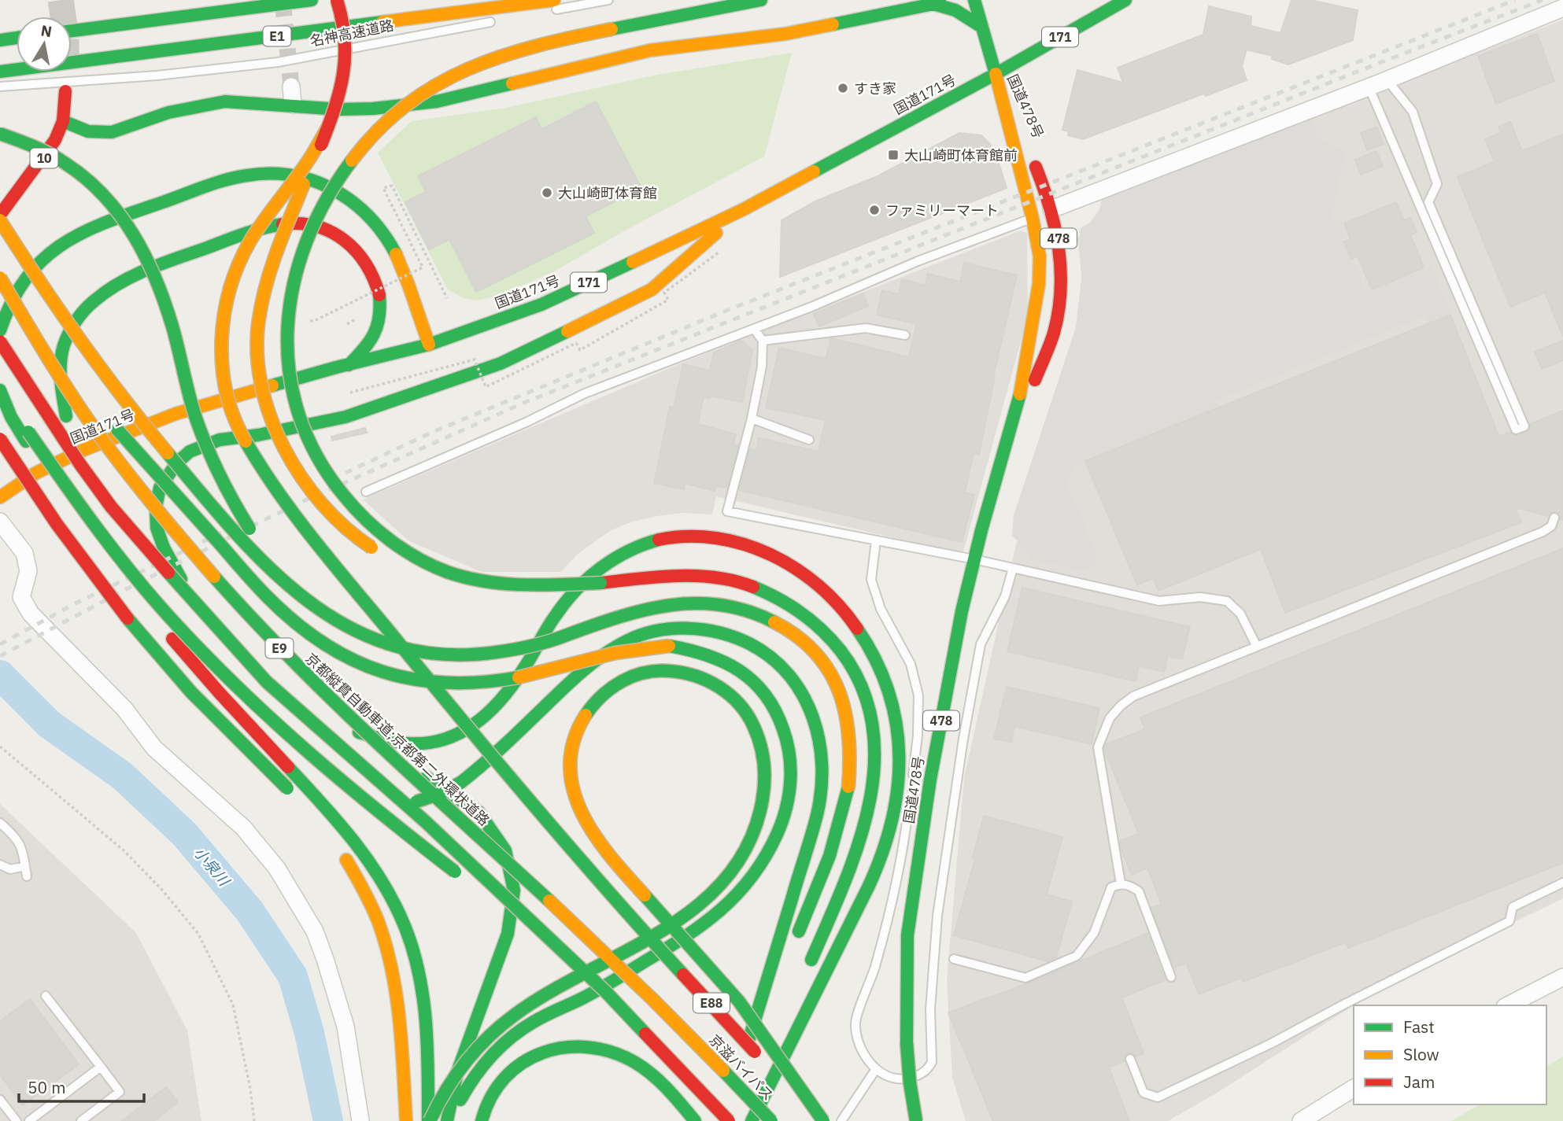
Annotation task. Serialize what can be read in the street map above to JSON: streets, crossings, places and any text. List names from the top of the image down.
{
  "streets": {
    "main road": [
      "名神高速道路",
      "E1",
      "171",
      "国道171号",
      "国道478号",
      "10",
      "478",
      "E9",
      "京都縦貫自動車道;京都第二外環状道路",
      "E88",
      "京滋バイパス"
    ]
  },
  "crossings": [
    ["国道171号", "国道478号"],
    ["京都縦貫自動車道;京都第二外環状道路", "京滋バイパス"]
  ],
  "water": ["小泉川"],
  "places": {
    "other": ["すき家", "大山崎町体育館", "ファミリーマート"],
    "transit": ["大山崎町体育館前"]
  },
  "legend": ["Fast", "Slow", "Jam"],
  "scale_bar": "50 m",
  "north": "top"
}
